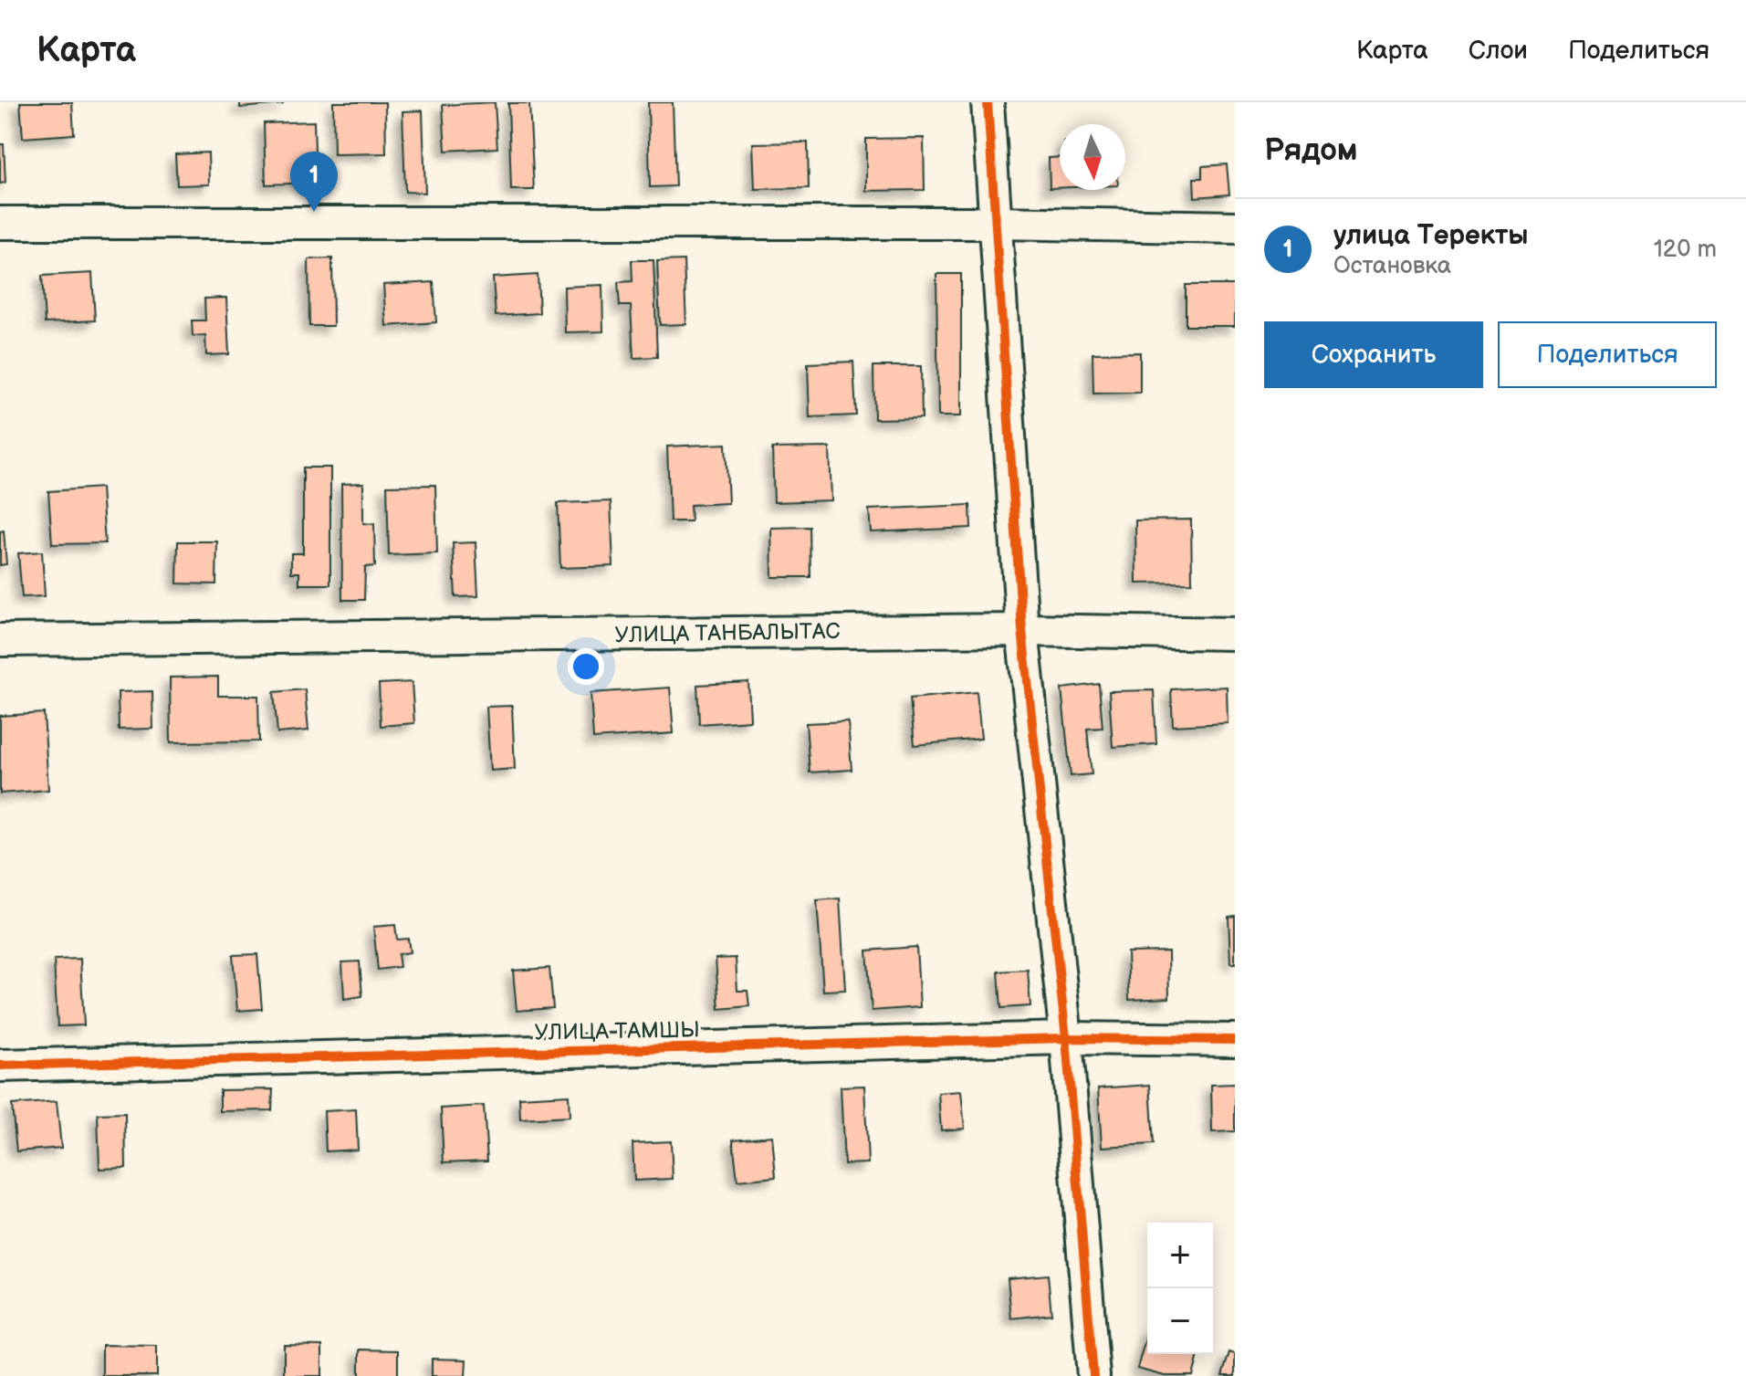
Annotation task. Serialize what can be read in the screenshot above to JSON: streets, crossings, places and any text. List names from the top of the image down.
{
  "streets": {
    "street": ["УЛИЦА ТАНБАЛЫТАС", "УЛИЦА ТАМШЫ"]
  },
  "north": "bottom",
  "page": {
    "header": "Карта",
    "nav": ["Карта", "Слои", "Поделиться"],
    "heading": "Рядом",
    "pins": "1",
    "list": [
      {
        "mark": "1",
        "name": "улица Теректы",
        "note": "Остановка",
        "value": "120 m"
      }
    ],
    "buttons": ["Сохранить", "Поделиться"],
    "map_buttons": ["+", "−"]
  }
}
